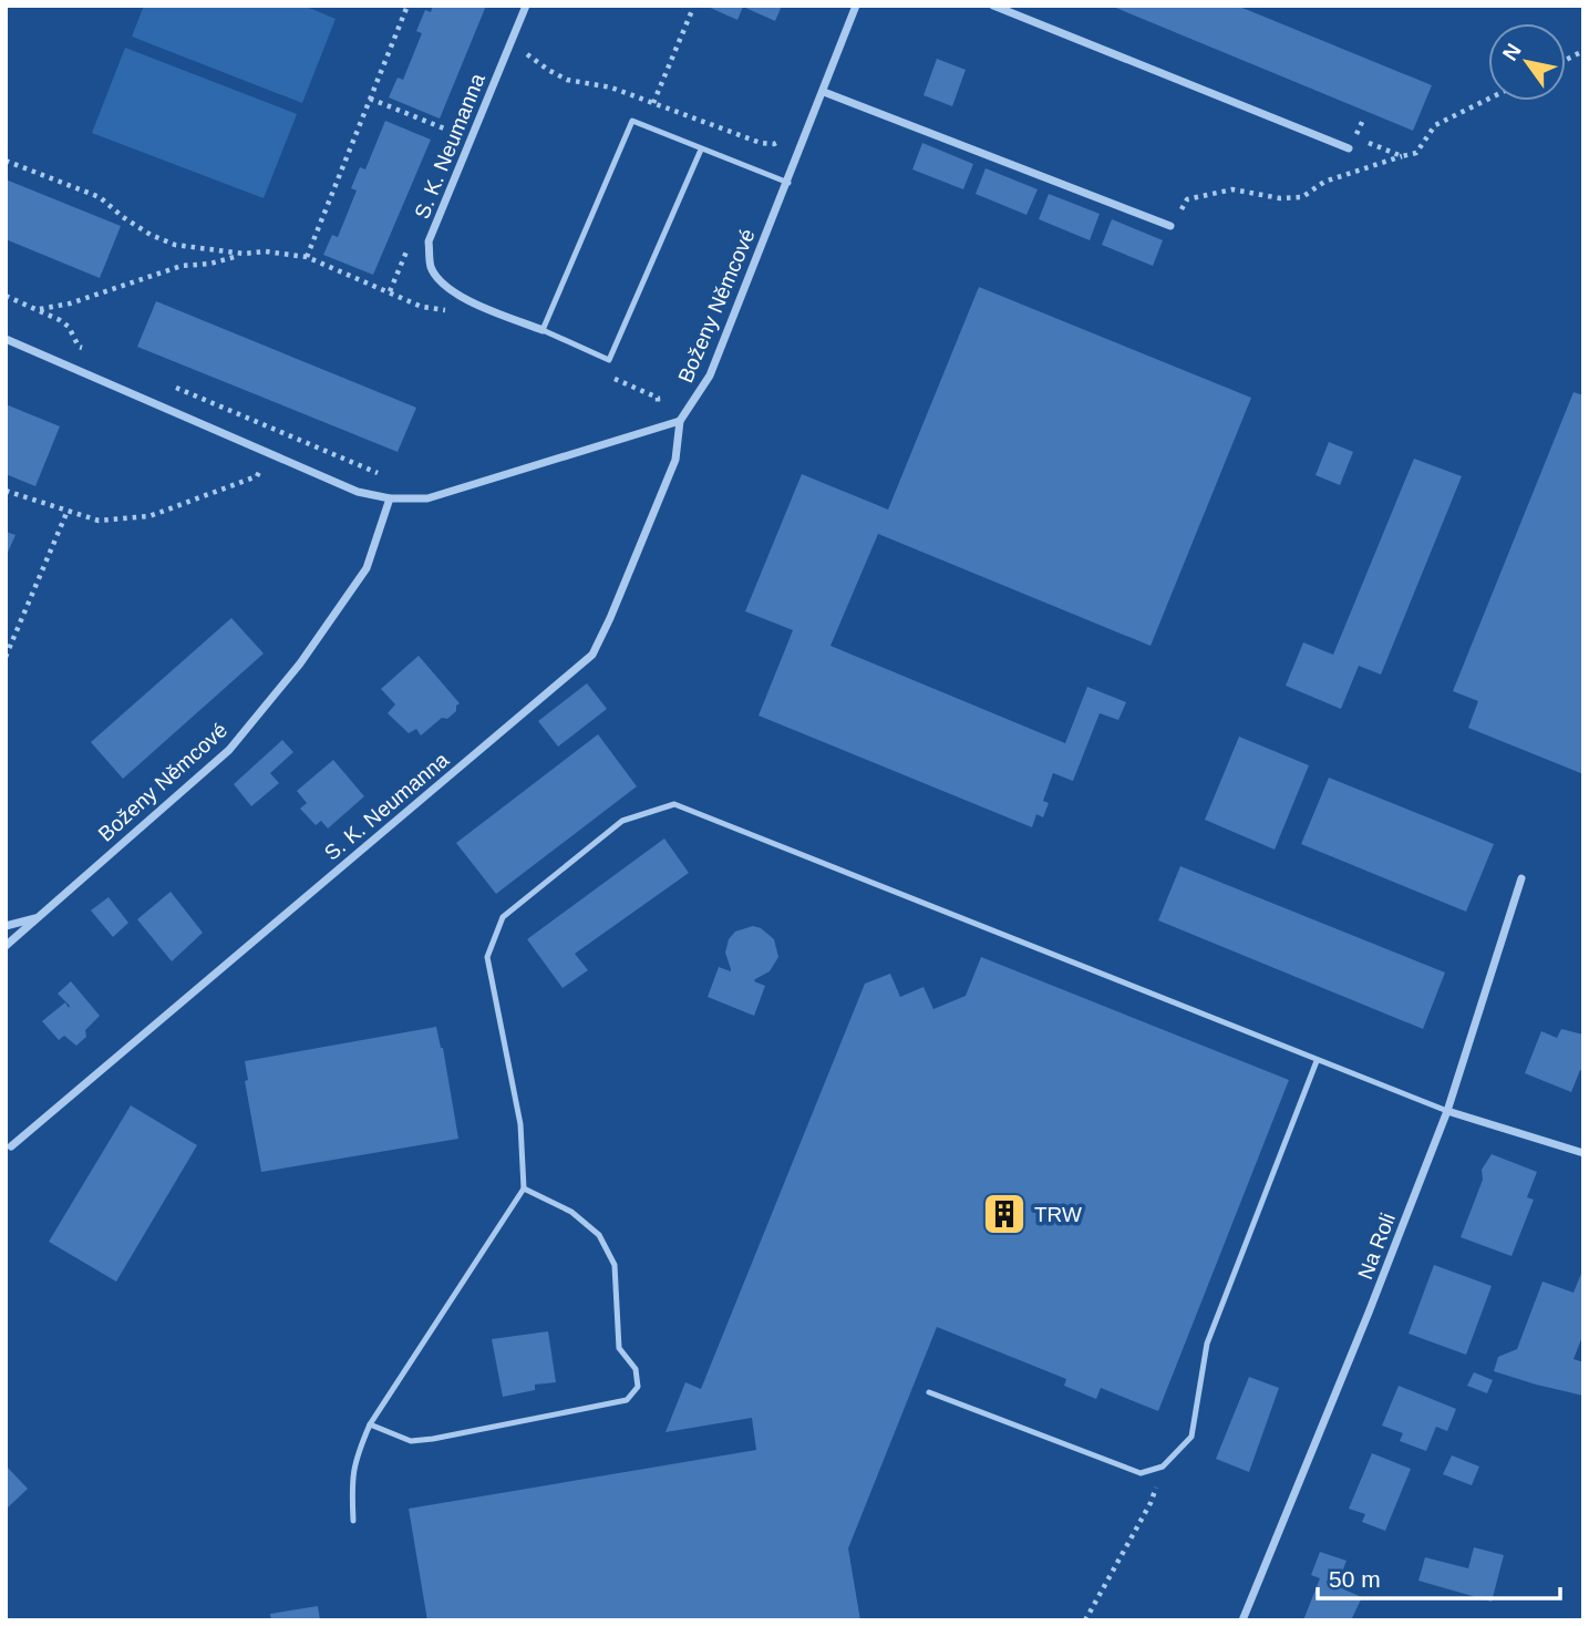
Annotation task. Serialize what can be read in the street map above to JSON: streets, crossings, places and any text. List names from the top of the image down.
{
  "streets": {
    "street": ["S. K. Neumanna", "Boženy Němcové", "Na Roli"]
  },
  "crossings": [
    ["S. K. Neumanna", "Boženy Němcové"]
  ],
  "places": {
    "building": ["TRW"]
  },
  "scale_bar": "50 m",
  "north": "top left"
}
